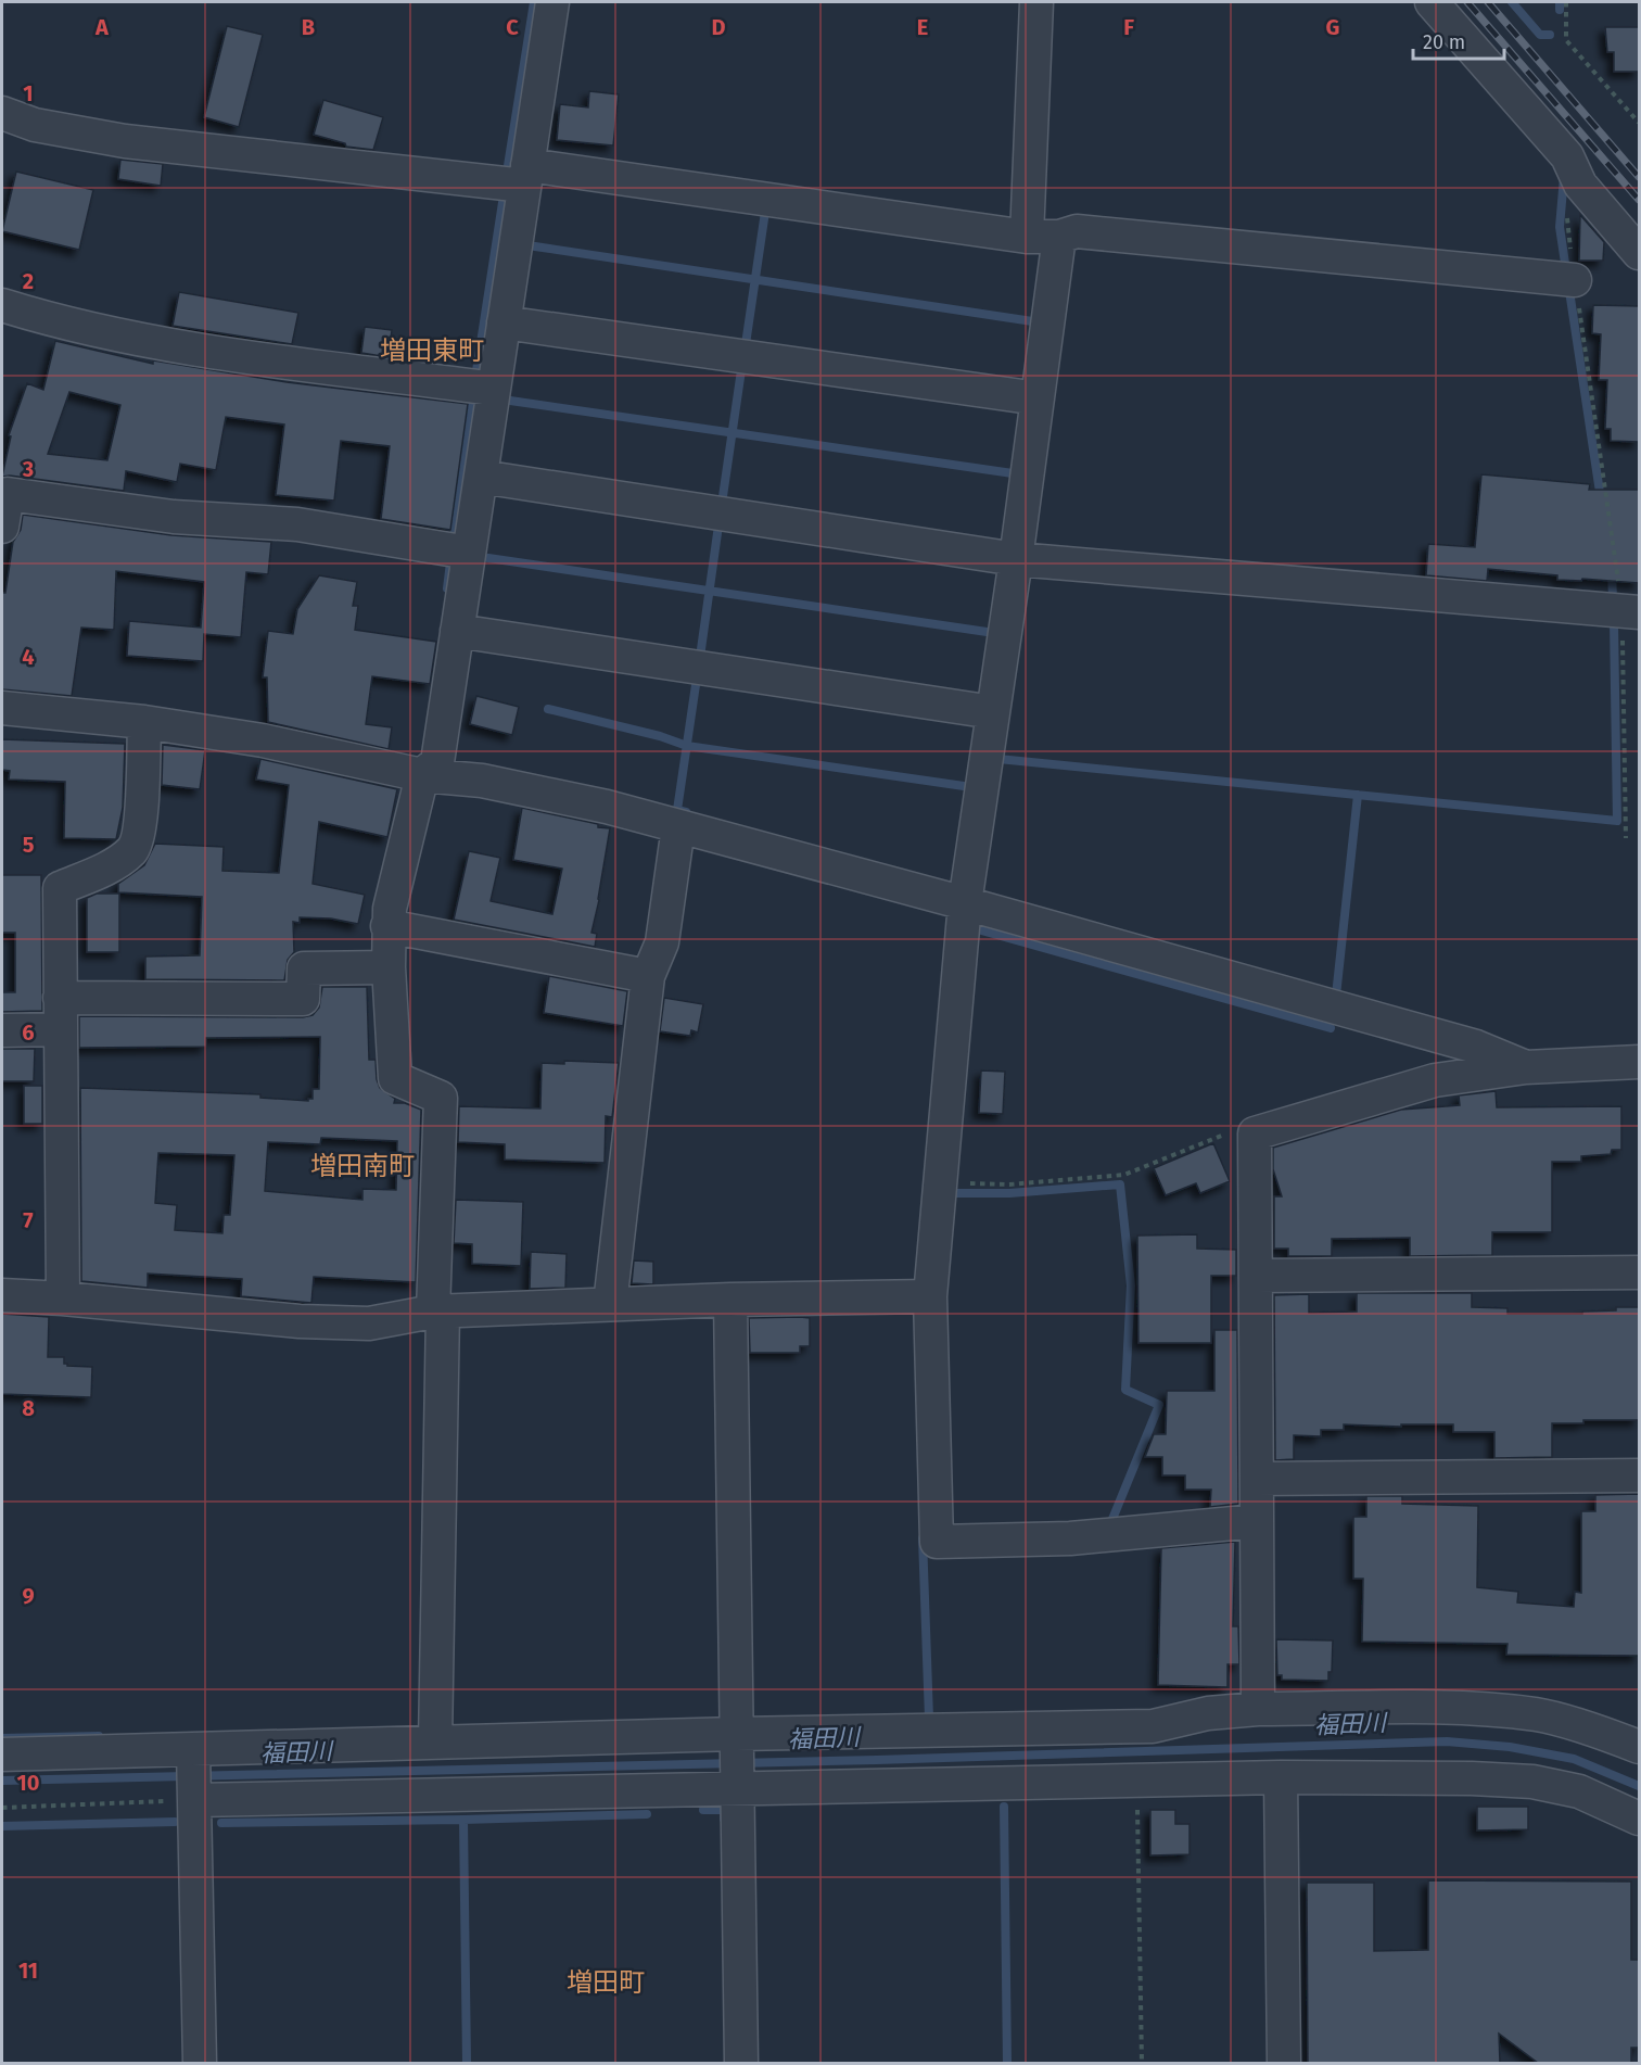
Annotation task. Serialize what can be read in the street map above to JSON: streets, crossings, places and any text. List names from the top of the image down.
{
  "districts": ["増田東町", "増田南町", "増田町"],
  "water": ["福田川"],
  "scale_bar": "20 m",
  "grid": {
    "columns": [
      "A",
      "B",
      "C",
      "D",
      "E",
      "F",
      "G"
    ],
    "rows": [
      "1",
      "2",
      "3",
      "4",
      "5",
      "6",
      "7",
      "8",
      "9",
      "10",
      "11"
    ]
  }
}
